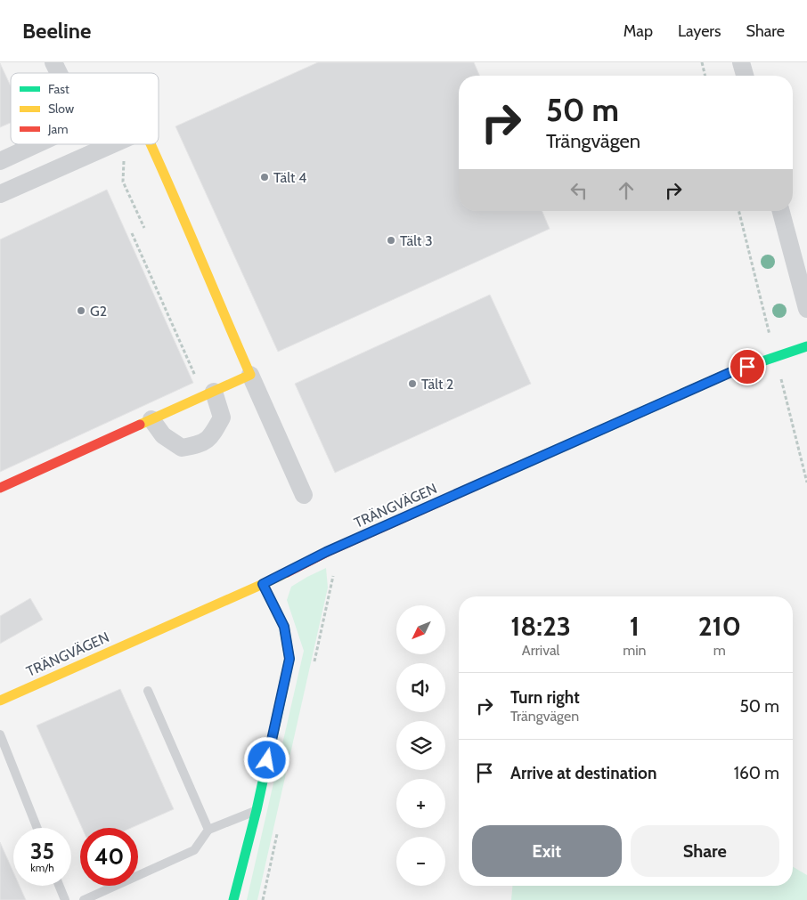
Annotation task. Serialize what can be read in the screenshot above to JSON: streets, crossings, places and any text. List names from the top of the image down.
{
  "streets": {
    "street": ["TRÄNGVÄGEN"]
  },
  "places": [
    "Tält 4",
    "Tält 3",
    "G2",
    "Tält 2"
  ],
  "legend": ["Fast", "Slow", "Jam"],
  "north": "bottom left",
  "page": {
    "header": "Beeline",
    "nav": ["Map", "Layers", "Share"],
    "turn": ["50 m", "Trängvägen"],
    "eta": [
      "18:23",
      "Arrival",
      "1",
      "min",
      "210",
      "m"
    ],
    "map_buttons": ["+", "−"],
    "list": [
      {
        "name": "Turn right",
        "note": "Trängvägen",
        "value": "50 m"
      },
      {
        "name": "Arrive at destination",
        "value": "160 m"
      }
    ],
    "buttons": ["Exit", "Share"],
    "speed": "35 km/h",
    "limit": "40"
  }
}
